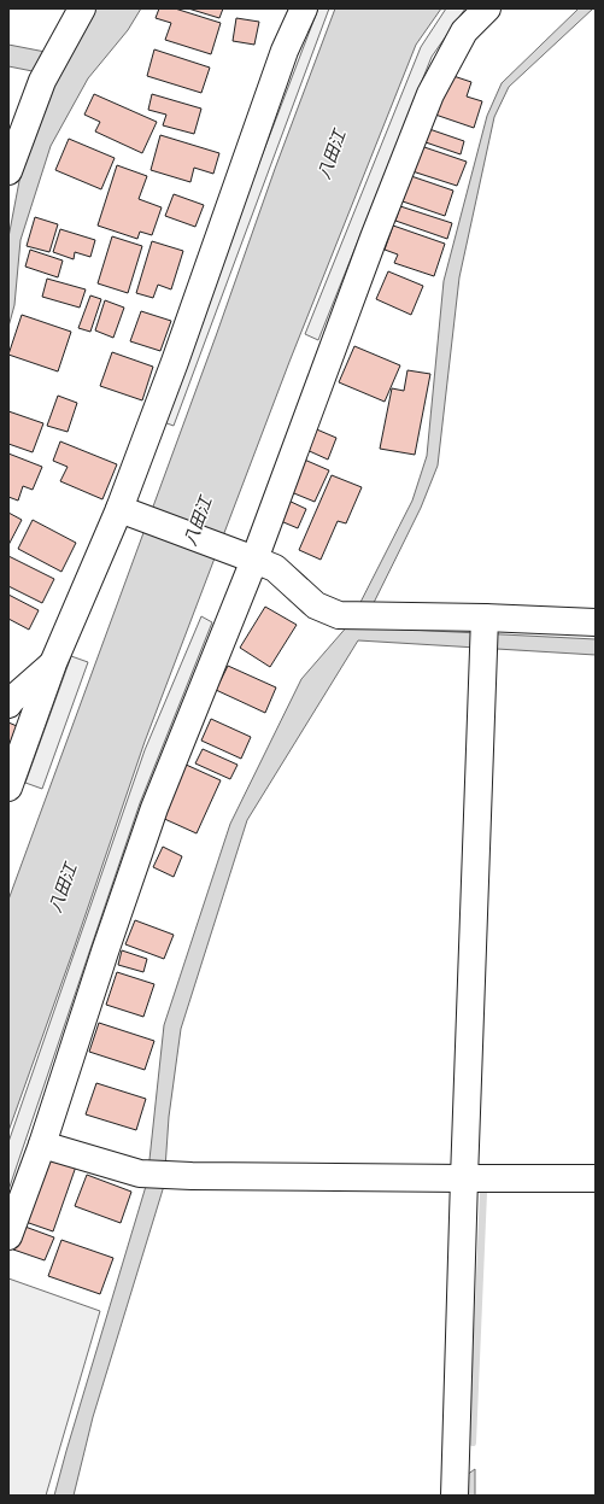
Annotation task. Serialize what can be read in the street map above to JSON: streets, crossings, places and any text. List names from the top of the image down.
{
  "water": ["八田江"]
}
